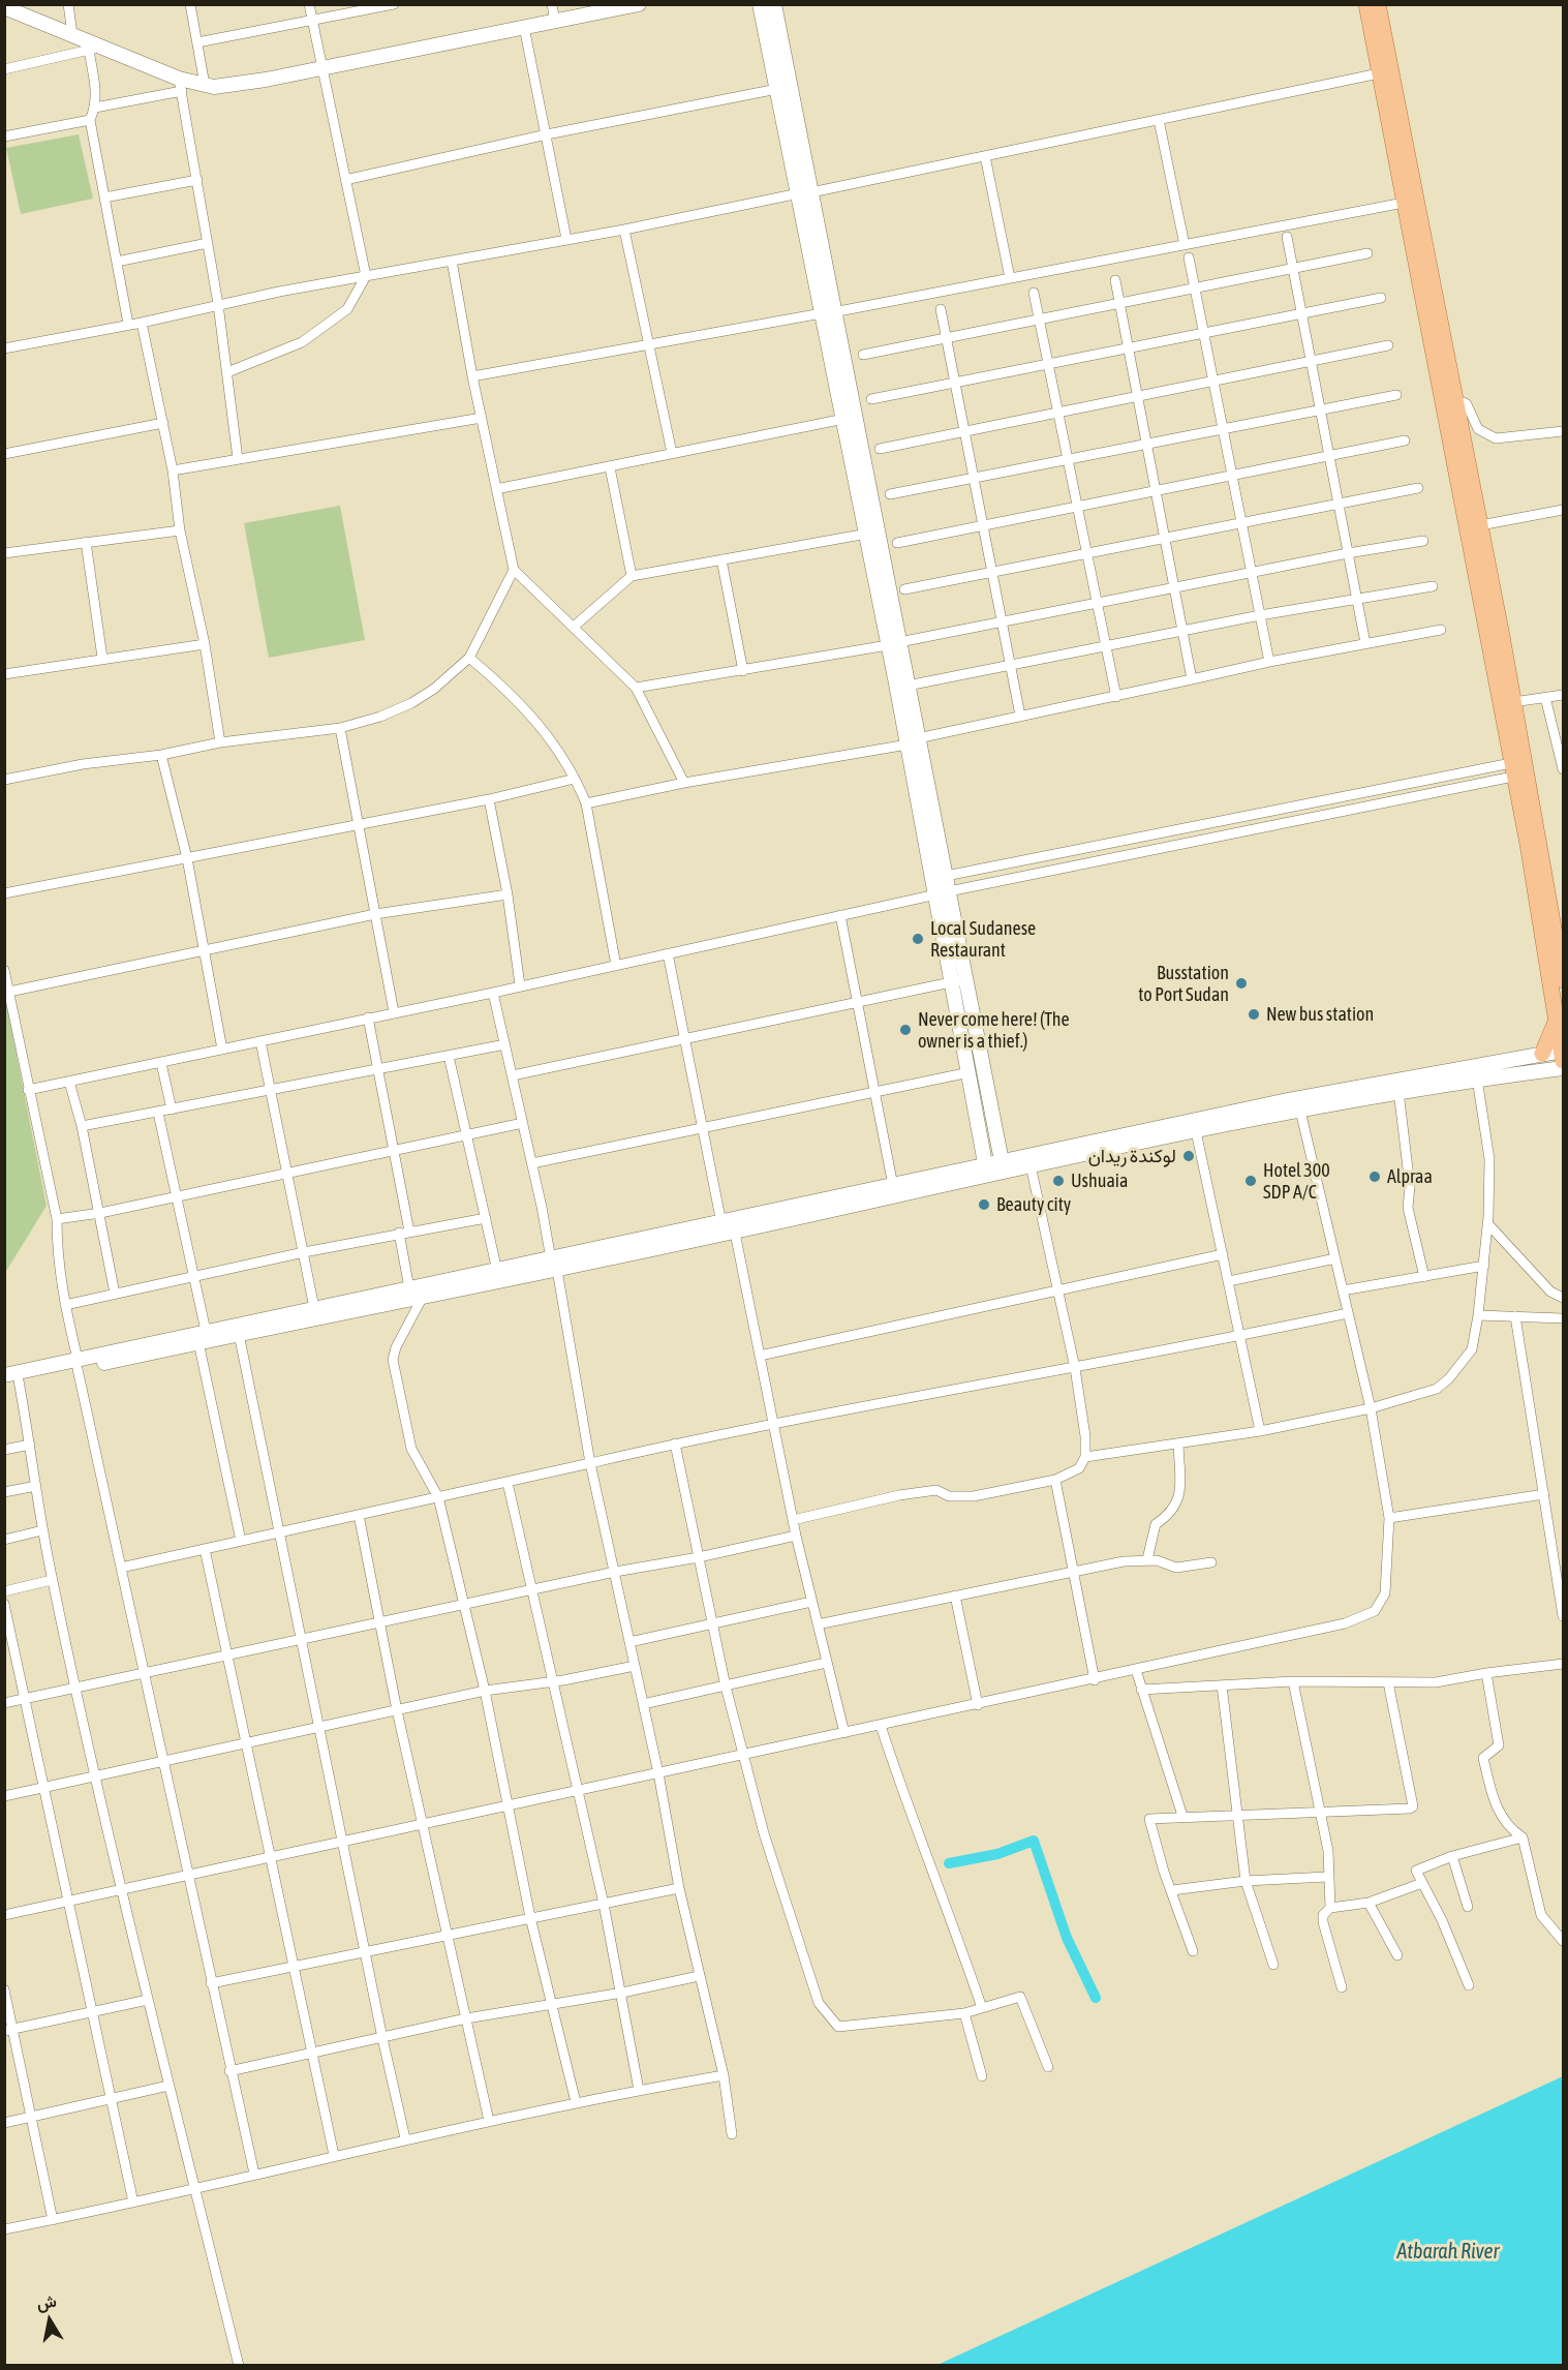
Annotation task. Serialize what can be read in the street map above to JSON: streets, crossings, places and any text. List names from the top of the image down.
{
  "water": ["Atbarah River"],
  "places": [
    "Local Sudanese Restaurant",
    "Busstation to Port Sudan",
    "New bus station",
    "Never come here! (The owner is a thief.)",
    "لوكندة ريدان",
    "Alpraa",
    "Ushuaia",
    "Hotel 300 SDP A/C",
    "Beauty city"
  ],
  "north": "top"
}
